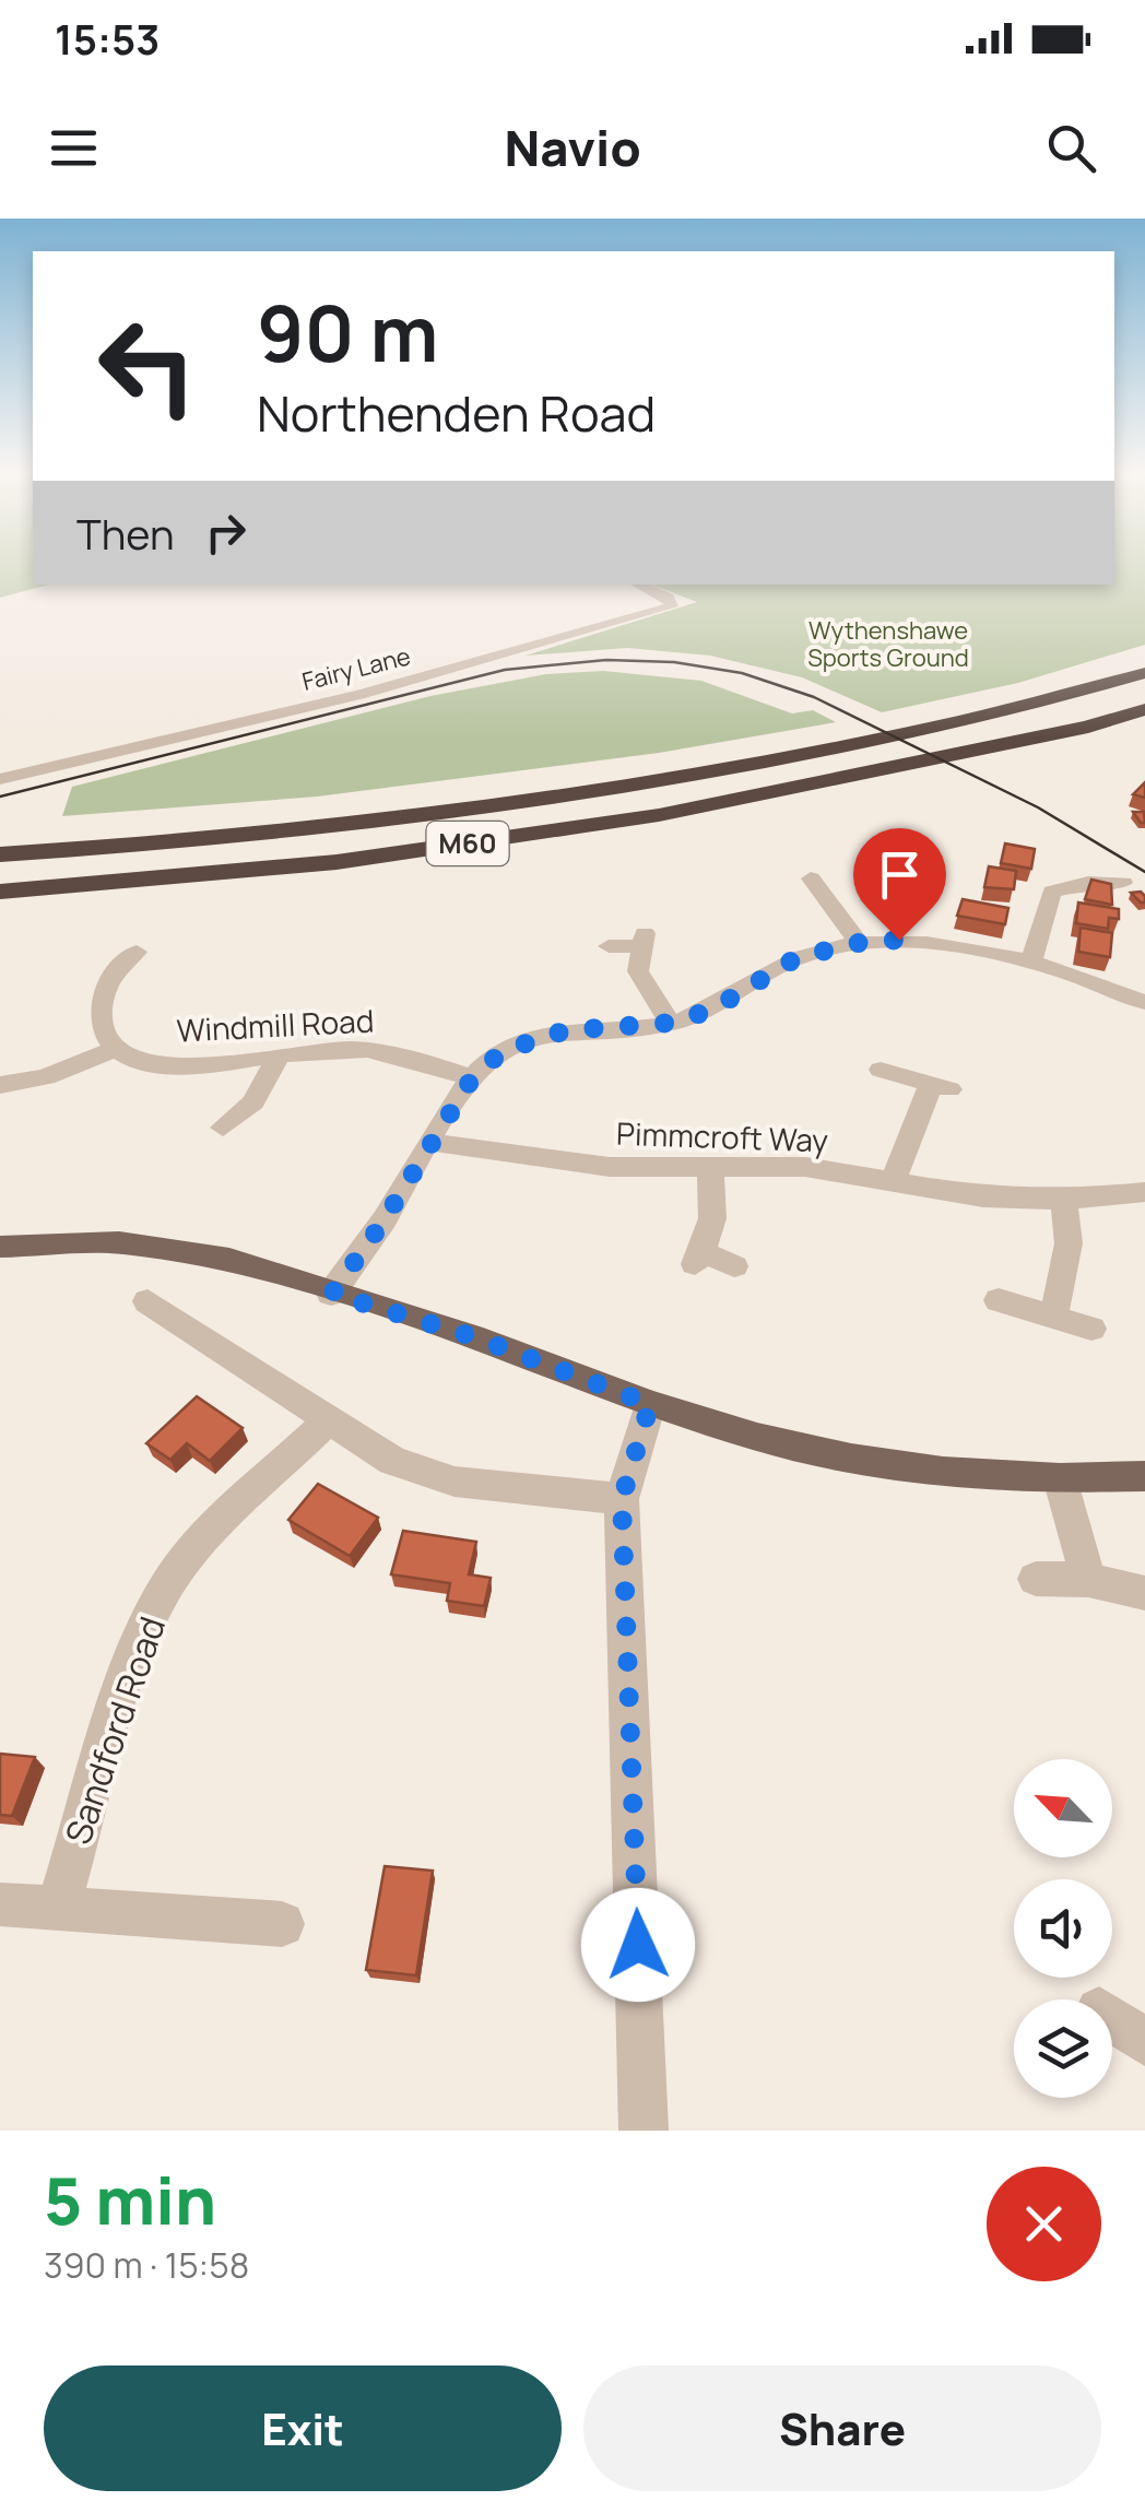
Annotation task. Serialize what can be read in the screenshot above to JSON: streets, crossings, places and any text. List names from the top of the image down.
{
  "streets": {
    "highway": ["M60"],
    "street": [
      "Fairy Lane",
      "Windmill Road",
      "Pimmcroft Way",
      "Sandford Road"
    ]
  },
  "parks": ["Wythenshawe Sports Ground"],
  "north": "top left",
  "page": {
    "status": "15:53",
    "header": "Navio",
    "turn": ["90 m", "Northenden Road"],
    "then": "Then",
    "heading": ["5 min", "390 m · 15:58"],
    "buttons": ["Exit", "Share"]
  }
}
